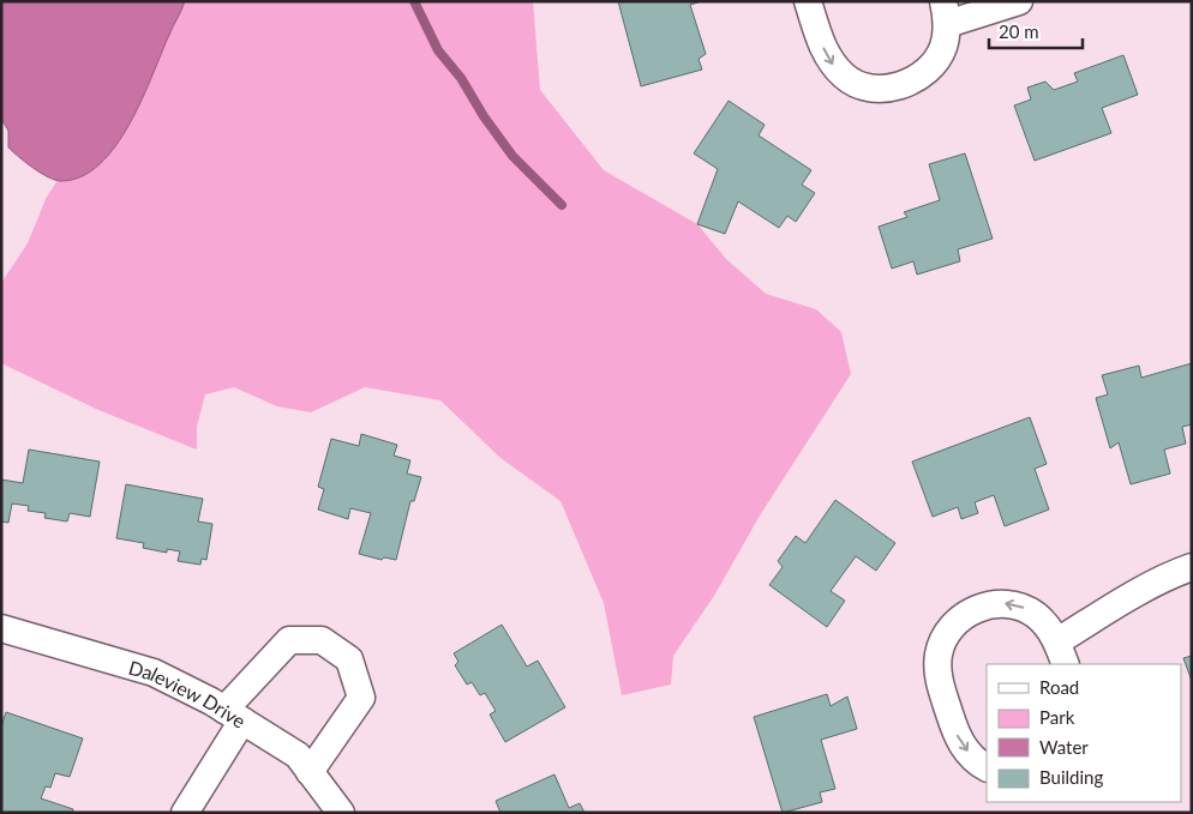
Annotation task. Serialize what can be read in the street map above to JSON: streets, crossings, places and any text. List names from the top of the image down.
{
  "streets": {
    "street": ["Daleview Drive"]
  },
  "legend": [
    "Road",
    "Park",
    "Water",
    "Building"
  ],
  "scale_bar": "20 m"
}
